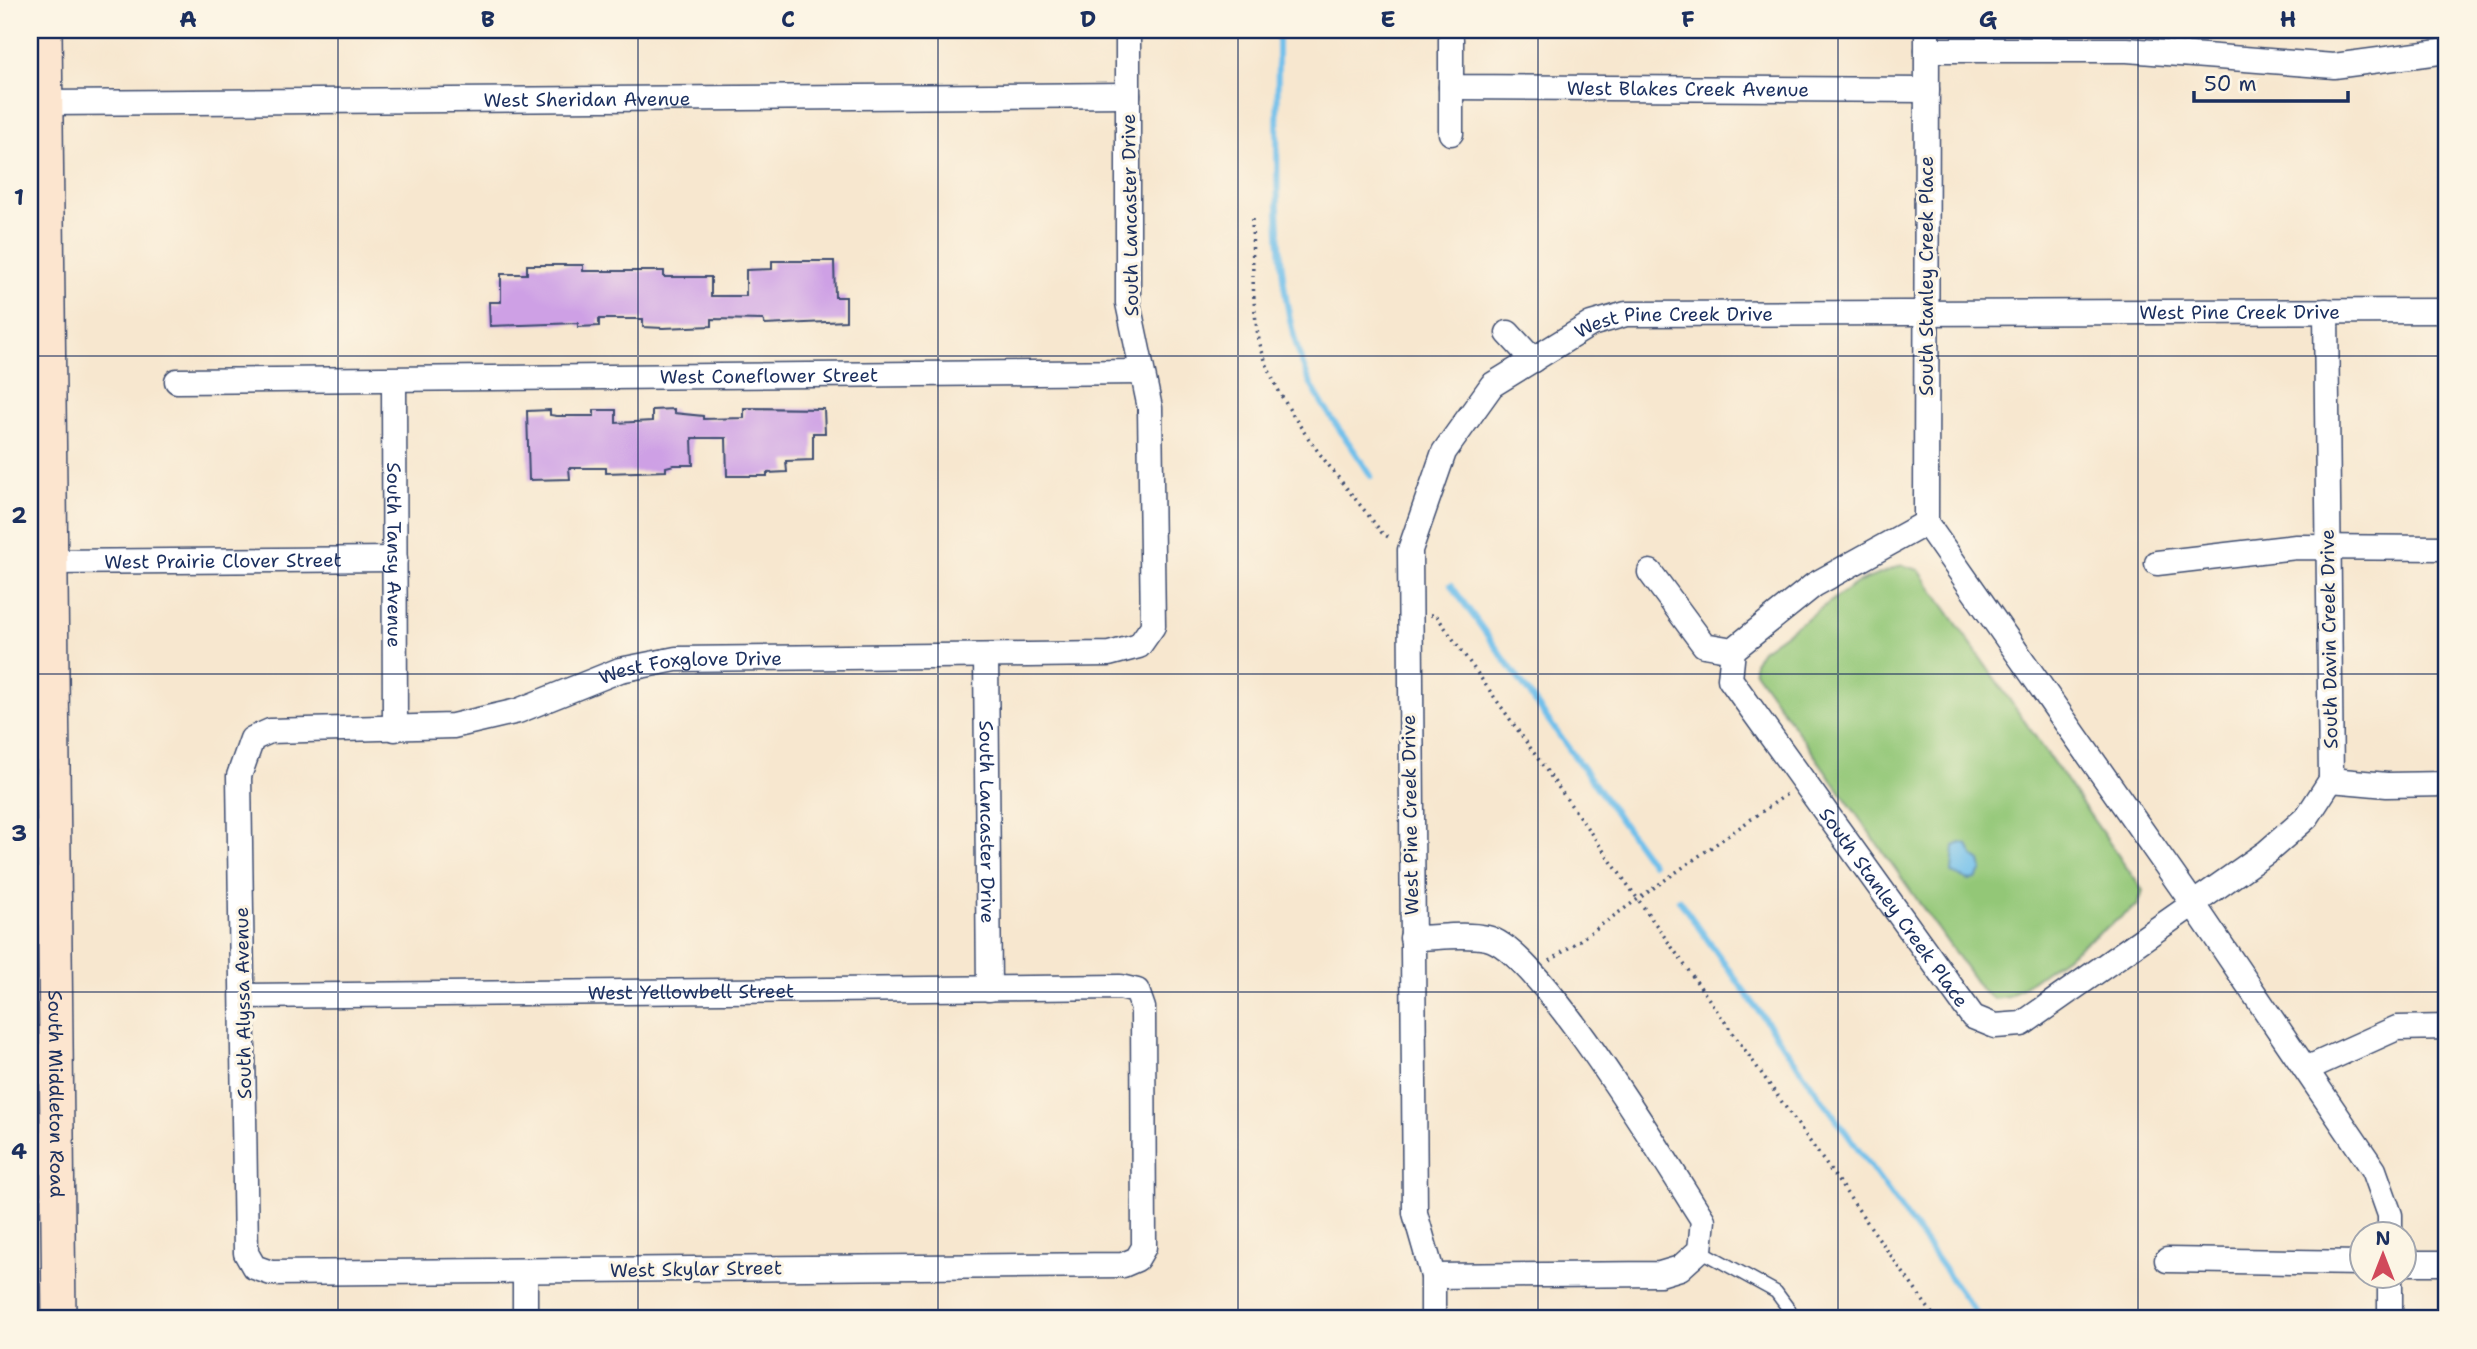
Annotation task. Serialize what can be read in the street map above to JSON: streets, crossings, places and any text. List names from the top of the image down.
{
  "streets": {
    "main road": ["South Middleton Road"],
    "street": [
      "West Blakes Creek Avenue",
      "West Sheridan Avenue",
      "South Lancaster Drive",
      "South Stanley Creek Place",
      "West Pine Creek Drive",
      "West Coneflower Street",
      "South Tansy Avenue",
      "West Prairie Clover Street",
      "South Davin Creek Drive",
      "West Foxglove Drive",
      "West Yellowbell Street",
      "South Alyssa Avenue",
      "West Skylar Street"
    ]
  },
  "crossings": [
    ["West Blakes Creek Avenue", "South Stanley Creek Place"],
    ["West Sheridan Avenue", "South Lancaster Drive"],
    ["West Sheridan Avenue", "South Middleton Road"],
    ["South Lancaster Drive", "West Coneflower Street"],
    ["South Lancaster Drive", "West Foxglove Drive"],
    ["South Lancaster Drive", "West Yellowbell Street"],
    ["South Stanley Creek Place", "West Pine Creek Drive"],
    ["West Pine Creek Drive", "South Davin Creek Drive"],
    ["West Coneflower Street", "South Tansy Avenue"],
    ["South Tansy Avenue", "West Prairie Clover Street"],
    ["South Tansy Avenue", "West Foxglove Drive"],
    ["West Prairie Clover Street", "South Middleton Road"],
    ["West Foxglove Drive", "South Alyssa Avenue"],
    ["West Yellowbell Street", "South Alyssa Avenue"],
    ["West Yellowbell Street", "West Skylar Street"],
    ["South Alyssa Avenue", "West Skylar Street"]
  ],
  "scale_bar": "50 m",
  "north": "top",
  "grid": {
    "columns": [
      "A",
      "B",
      "C",
      "D",
      "E",
      "F",
      "G",
      "H"
    ],
    "rows": [
      "1",
      "2",
      "3",
      "4"
    ]
  }
}
